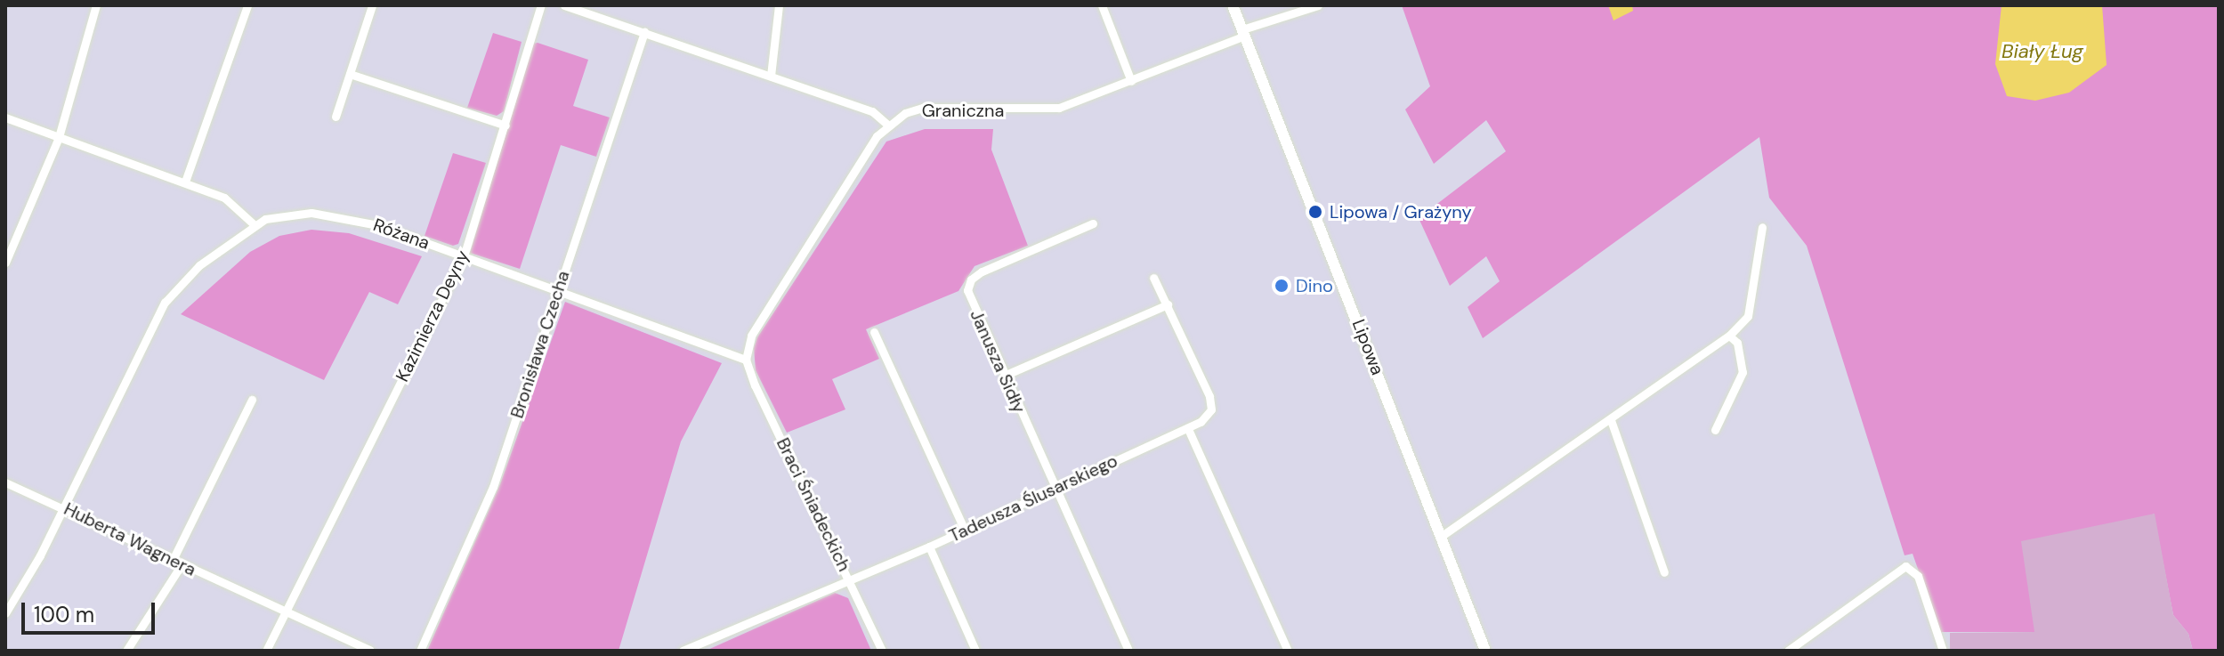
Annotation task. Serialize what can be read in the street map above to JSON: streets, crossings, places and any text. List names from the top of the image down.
{
  "streets": {
    "main road": ["Lipowa"],
    "street": [
      "Graniczna",
      "Różana",
      "Kazimierza Deyny",
      "Bronisława Czecha",
      "Janusza Sidły",
      "Tadeusza Ślusarskiego",
      "Braci Śniadeckich",
      "Huberta Wagnera"
    ]
  },
  "crossings": [
    ["Graniczna", "Lipowa"],
    ["Różana", "Kazimierza Deyny"],
    ["Różana", "Bronisława Czecha"],
    ["Różana", "Braci Śniadeckich"],
    ["Różana", "Huberta Wagnera"],
    ["Kazimierza Deyny", "Huberta Wagnera"],
    ["Janusza Sidły", "Tadeusza Ślusarskiego"],
    ["Tadeusza Ślusarskiego", "Braci Śniadeckich"]
  ],
  "water": ["Biały Ług"],
  "places": ["Lipowa / Grażyny", "Dino"],
  "scale_bar": "100 m"
}
